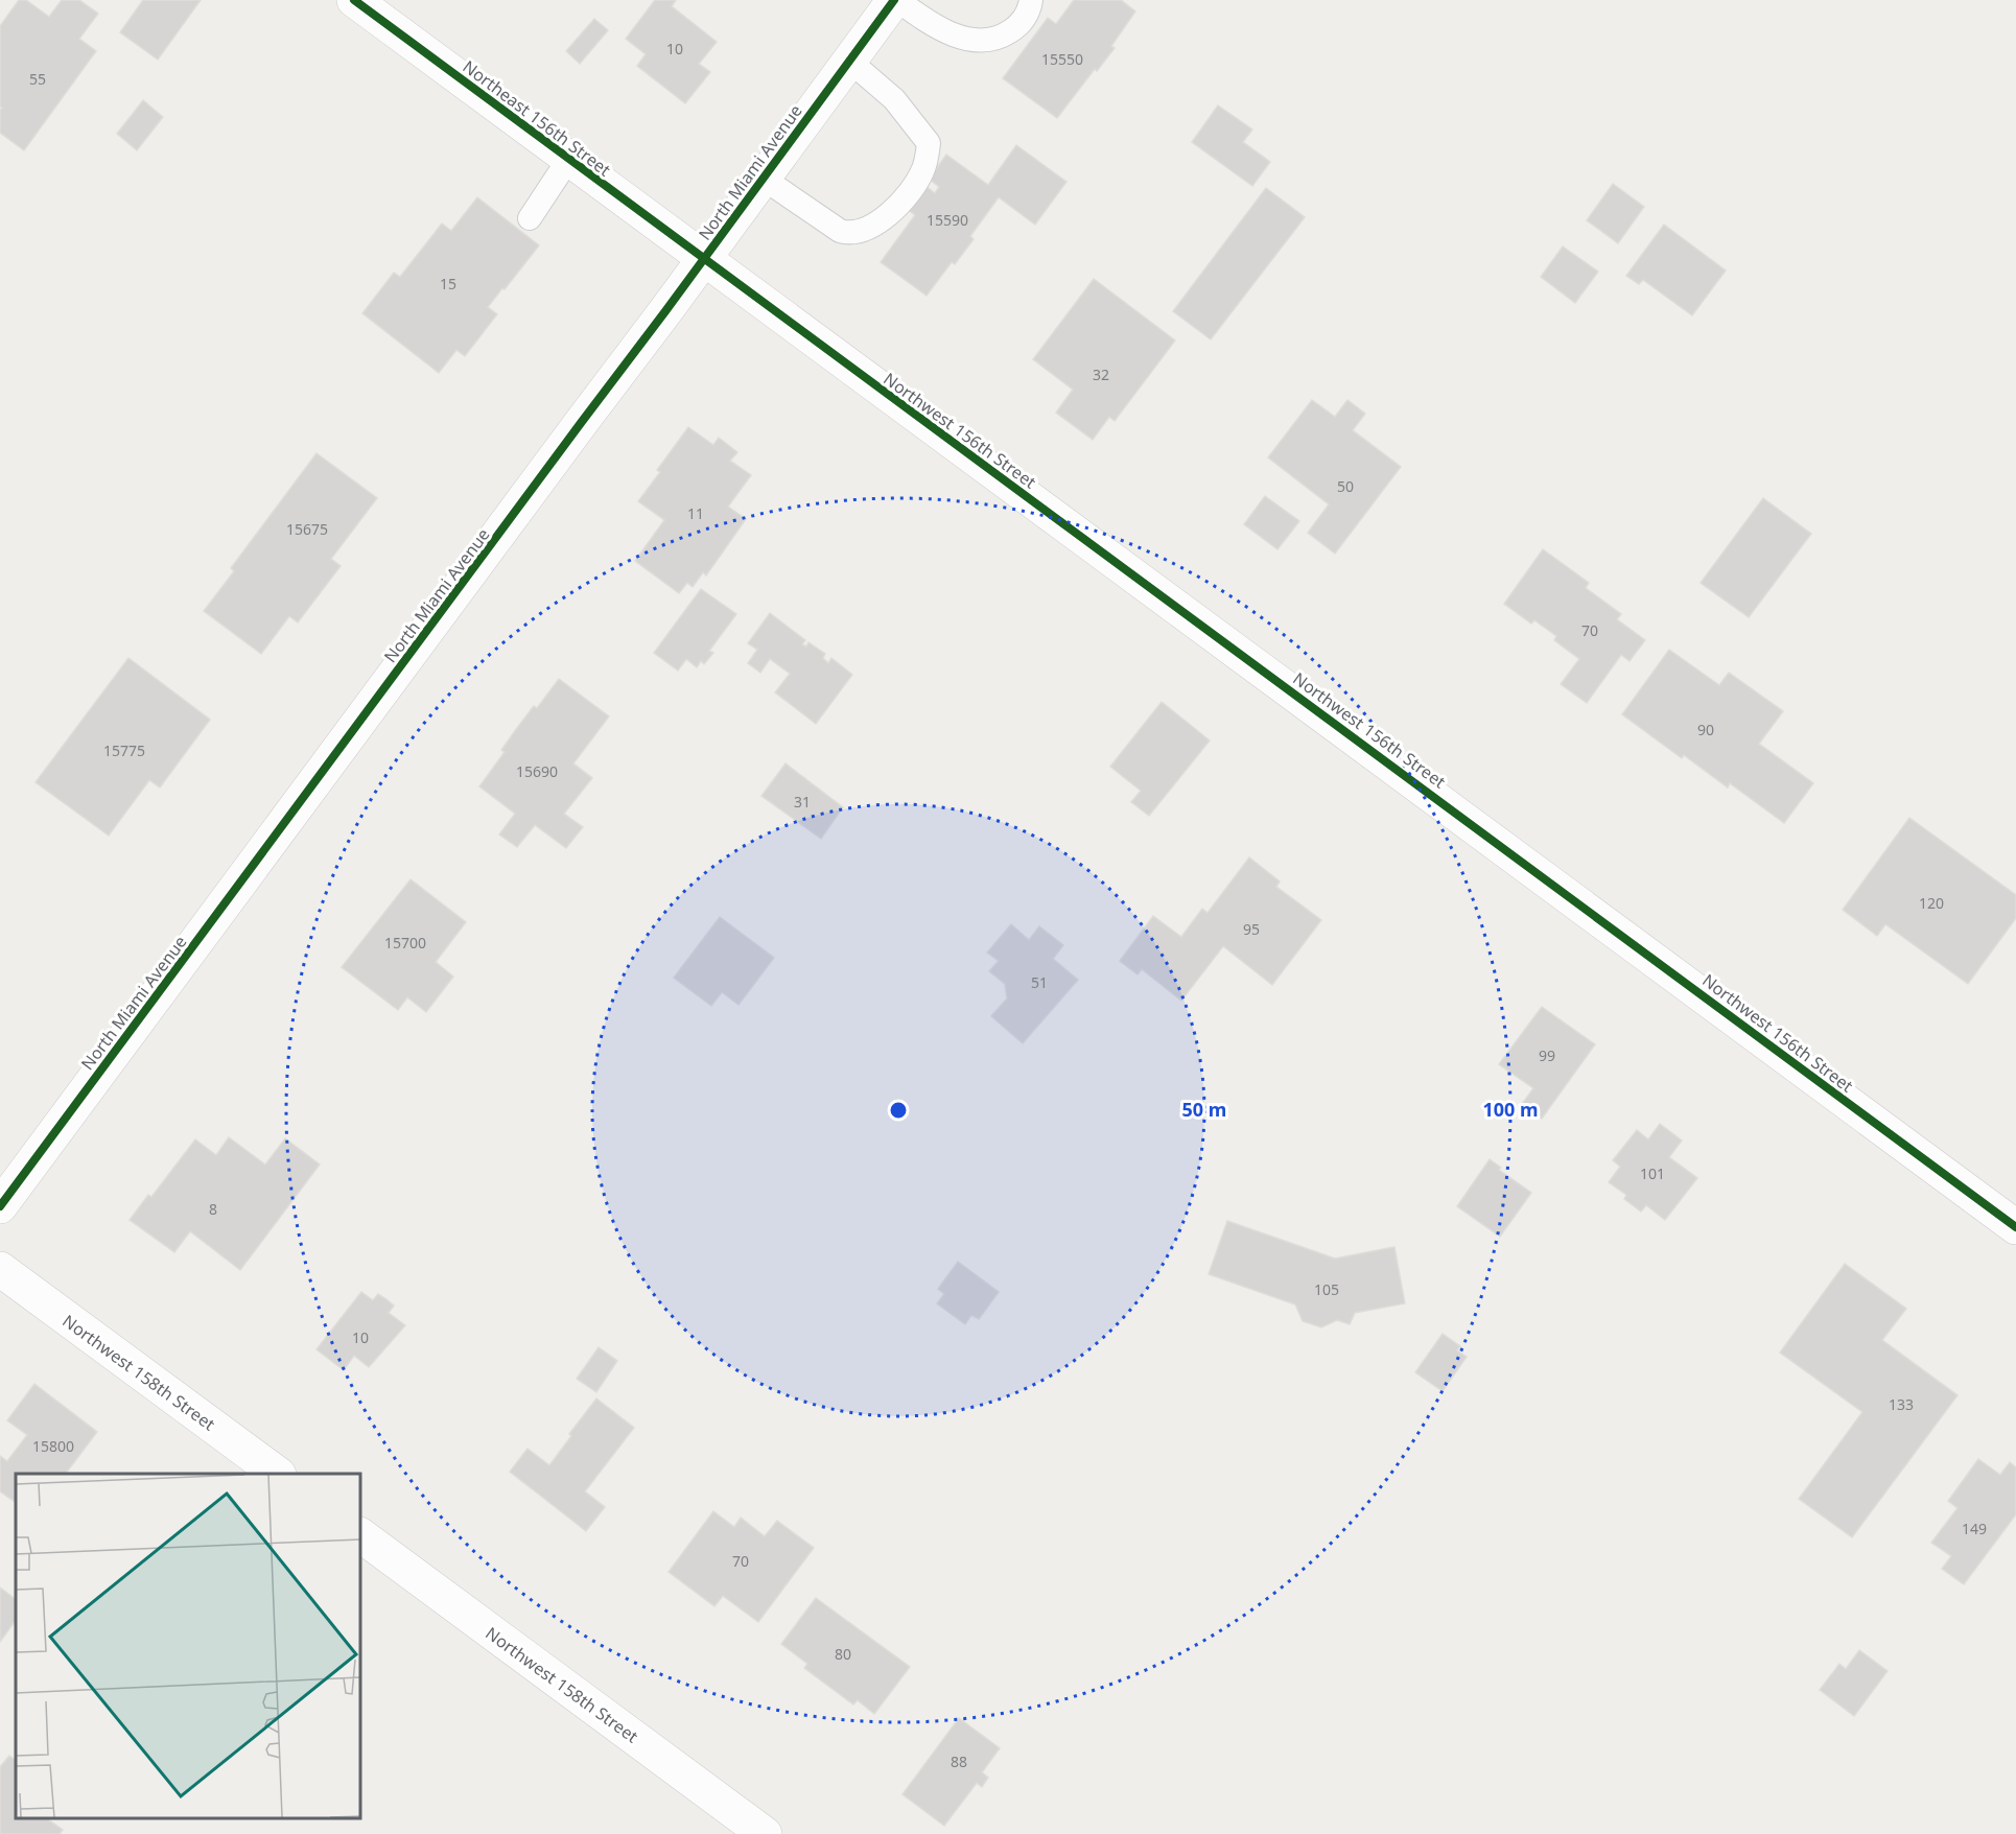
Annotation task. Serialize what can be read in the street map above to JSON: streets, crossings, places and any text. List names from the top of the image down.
{
  "streets": {
    "street": [
      "Northeast 156th Street",
      "North Miami Avenue",
      "Northwest 156th Street",
      "Northwest 158th Street"
    ]
  },
  "crossings": [
    ["Northeast 156th Street", "North Miami Avenue"],
    ["Northeast 156th Street", "Northwest 156th Street"],
    ["North Miami Avenue", "Northwest 156th Street"]
  ],
  "house_numbers": [
    "10",
    "15550",
    "55",
    "15590",
    "15",
    "32",
    "50",
    "11",
    "15675",
    "70",
    "90",
    "15775",
    "15690",
    "31",
    "120",
    "95",
    "15700",
    "51",
    "99",
    "101",
    "8",
    "105",
    "10",
    "133",
    "15800",
    "149",
    "70",
    "80",
    "88"
  ],
  "rings": ["50 m", "100 m"]
}
